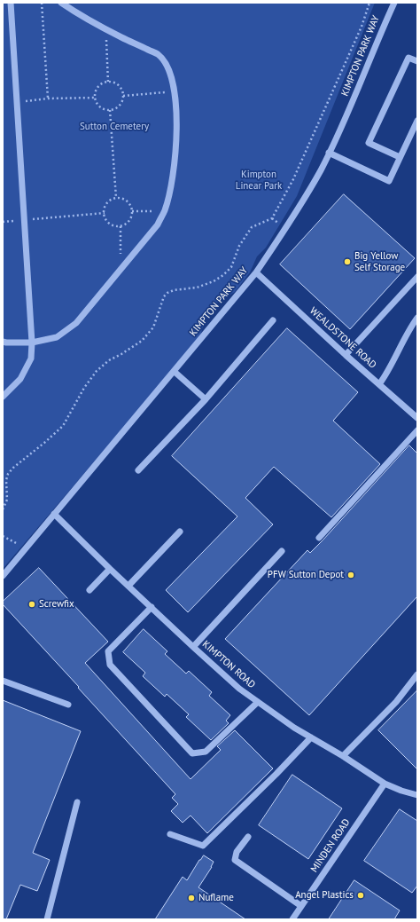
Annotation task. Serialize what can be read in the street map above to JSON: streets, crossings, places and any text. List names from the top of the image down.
{
  "streets": {
    "street": [
      "KIMPTON PARK WAY",
      "WEALDSTONE ROAD",
      "KIMPTON ROAD",
      "MINDEN ROAD"
    ]
  },
  "crossings": [
    ["KIMPTON PARK WAY", "WEALDSTONE ROAD"],
    ["KIMPTON PARK WAY", "KIMPTON ROAD"],
    ["KIMPTON ROAD", "MINDEN ROAD"]
  ],
  "parks": ["Sutton Cemetery", "Kimpton Linear Park"],
  "places": [
    "Big Yellow Self Storage",
    "PFW Sutton Depot",
    "Screwfix",
    "Angel Plastics",
    "Nuflame"
  ]
}
